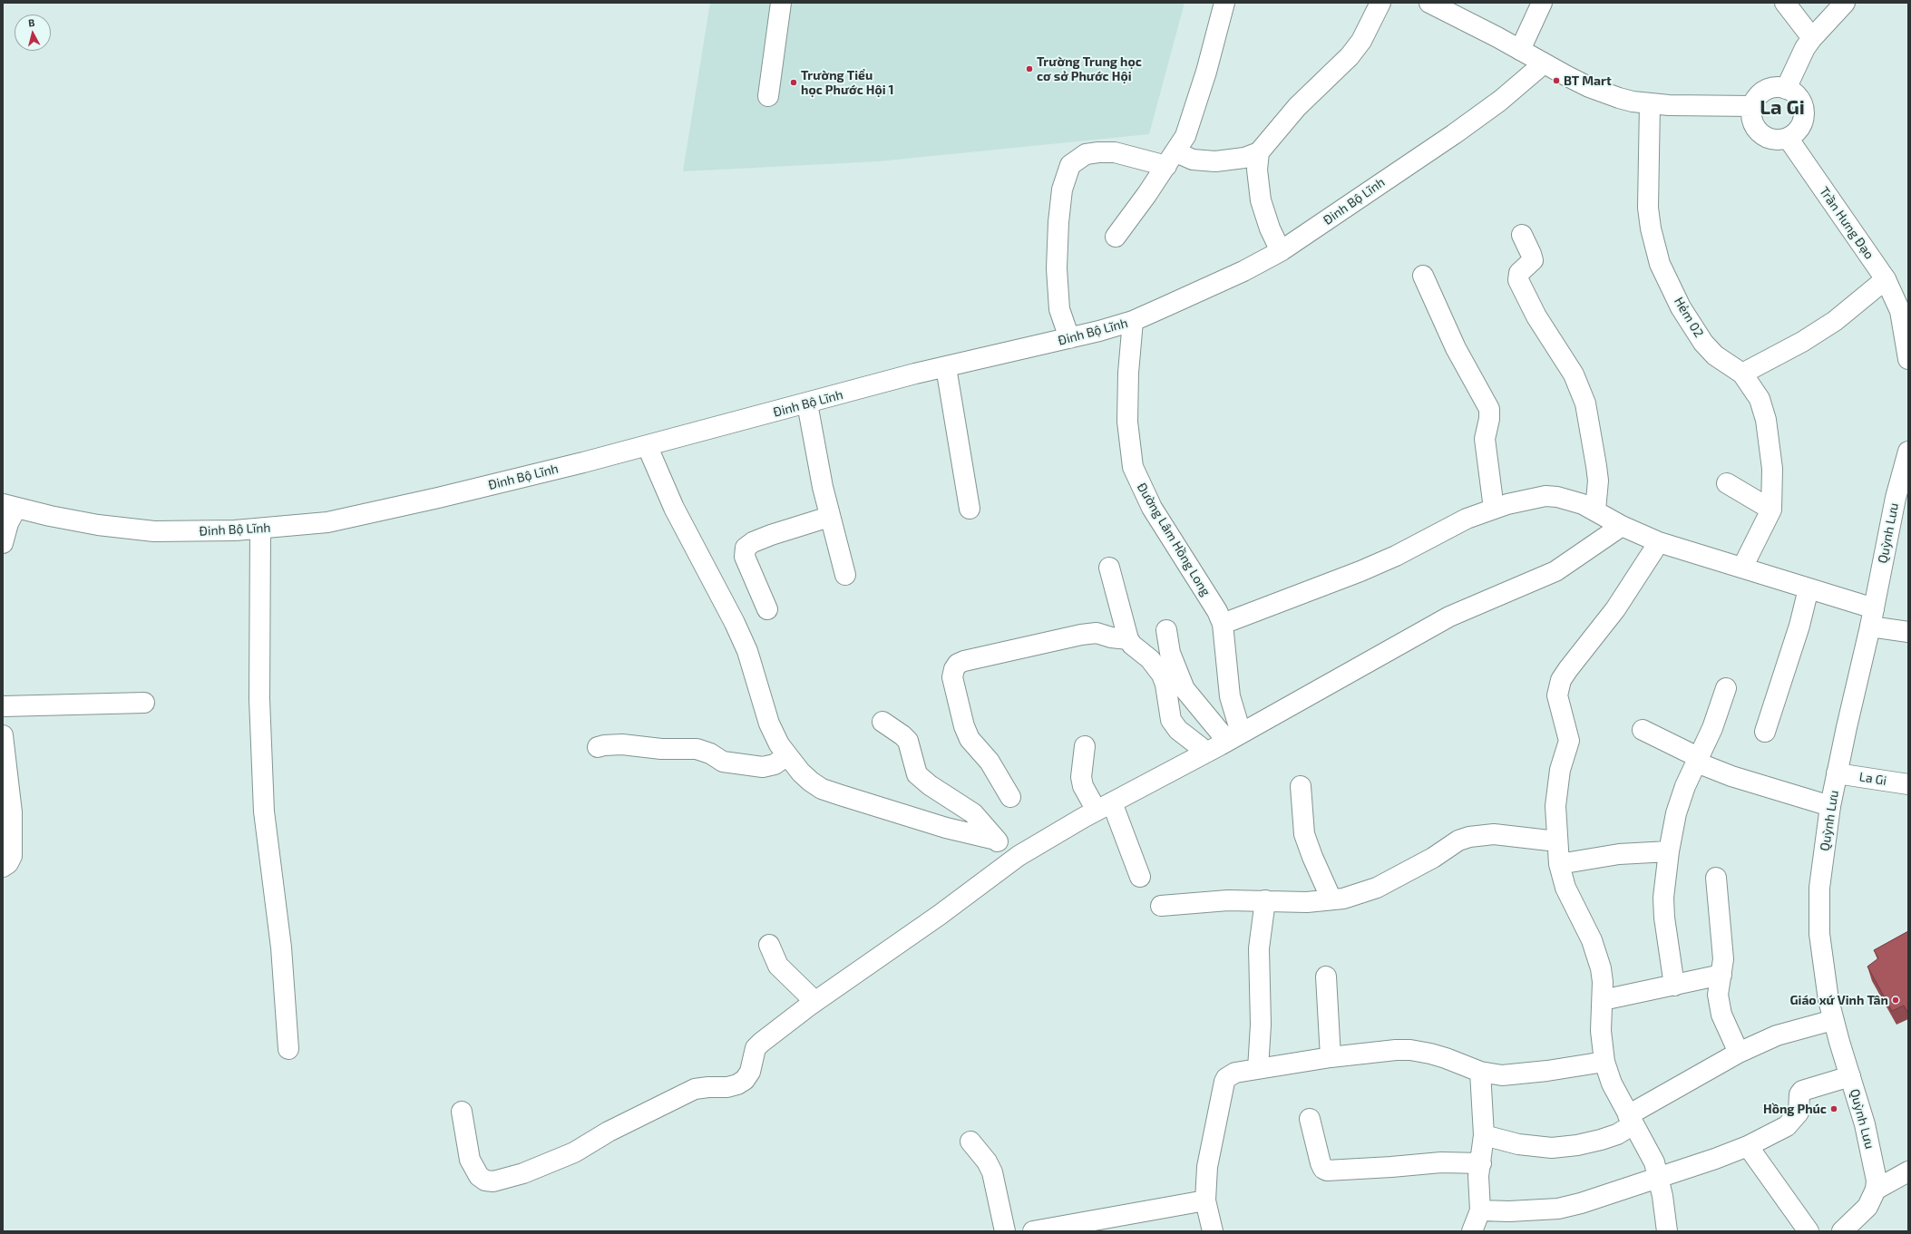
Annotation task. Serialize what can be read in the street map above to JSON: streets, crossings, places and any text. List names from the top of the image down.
{
  "streets": {
    "street": [
      "Đinh Bộ Lĩnh",
      "Trần Hưng Đạo",
      "Hẻm 02",
      "Quỳnh Lưu",
      "Đường Lâm Hồng Long",
      "La Gi"
    ]
  },
  "crossings": [
    ["Đinh Bộ Lĩnh", "Đường Lâm Hồng Long"],
    ["Quỳnh Lưu", "La Gi"]
  ],
  "districts": ["La Gi"],
  "places": [
    "Trường Trung học cơ sở Phước Hội",
    "BT Mart",
    "Trường Tiểu học Phước Hội 1",
    "Giáo xứ Vinh Tân",
    "Hồng Phúc"
  ],
  "north": "top"
}
